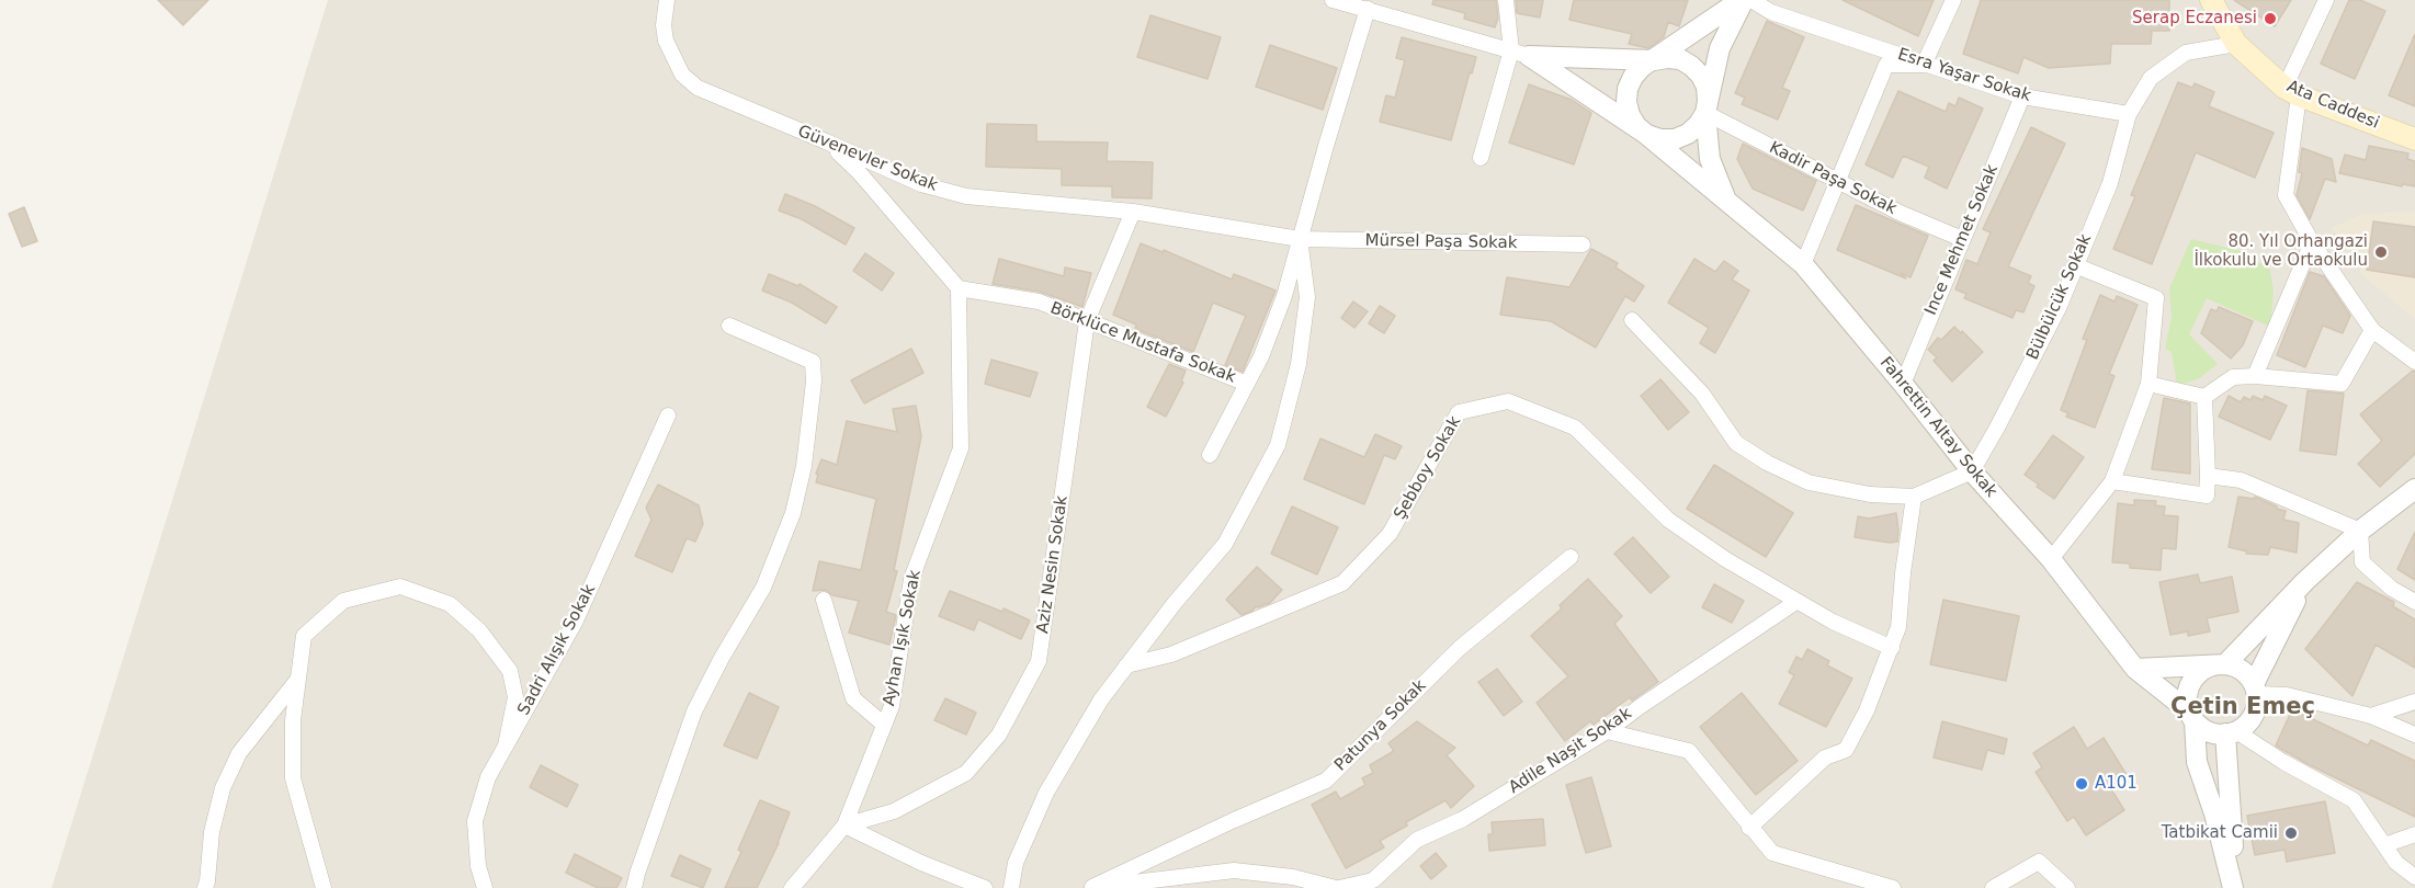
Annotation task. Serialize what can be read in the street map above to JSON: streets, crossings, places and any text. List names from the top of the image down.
{
  "streets": {
    "main road": ["Ata Caddesi"],
    "street": [
      "Esra Yaşar Sokak",
      "Güvenevler Sokak",
      "Kadir Paşa Sokak",
      "Ince Mehmet Sokak",
      "Mürsel Paşa Sokak",
      "Bülbülcük Sokak",
      "Börklüce Mustafa Sokak",
      "Fahrettin Altay Sokak",
      "Şebboy Sokak",
      "Aziz Nesin Sokak",
      "Ayhan Işık Sokak",
      "Sadri Alışık Sokak",
      "Patunya Sokak",
      "Adile Naşit Sokak"
    ]
  },
  "crossings": [
    ["Esra Yaşar Sokak", "Ince Mehmet Sokak"],
    ["Esra Yaşar Sokak", "Bülbülcük Sokak"],
    ["Güvenevler Sokak", "Mürsel Paşa Sokak"],
    ["Güvenevler Sokak", "Aziz Nesin Sokak"],
    ["Kadir Paşa Sokak", "Ince Mehmet Sokak"],
    ["Kadir Paşa Sokak", "Fahrettin Altay Sokak"],
    ["Ince Mehmet Sokak", "Fahrettin Altay Sokak"],
    ["Bülbülcük Sokak", "Fahrettin Altay Sokak"],
    ["Börklüce Mustafa Sokak", "Aziz Nesin Sokak"],
    ["Börklüce Mustafa Sokak", "Ayhan Işık Sokak"],
    ["Şebboy Sokak", "Adile Naşit Sokak"],
    ["Aziz Nesin Sokak", "Ayhan Işık Sokak"],
    ["Patunya Sokak", "Adile Naşit Sokak"]
  ],
  "districts": ["Çetin Emeç"],
  "places": [
    "Serap Eczanesi",
    "80. Yıl Orhangazi İlkokulu ve Ortaokulu",
    "A101",
    "Tatbikat Camii"
  ]
}
